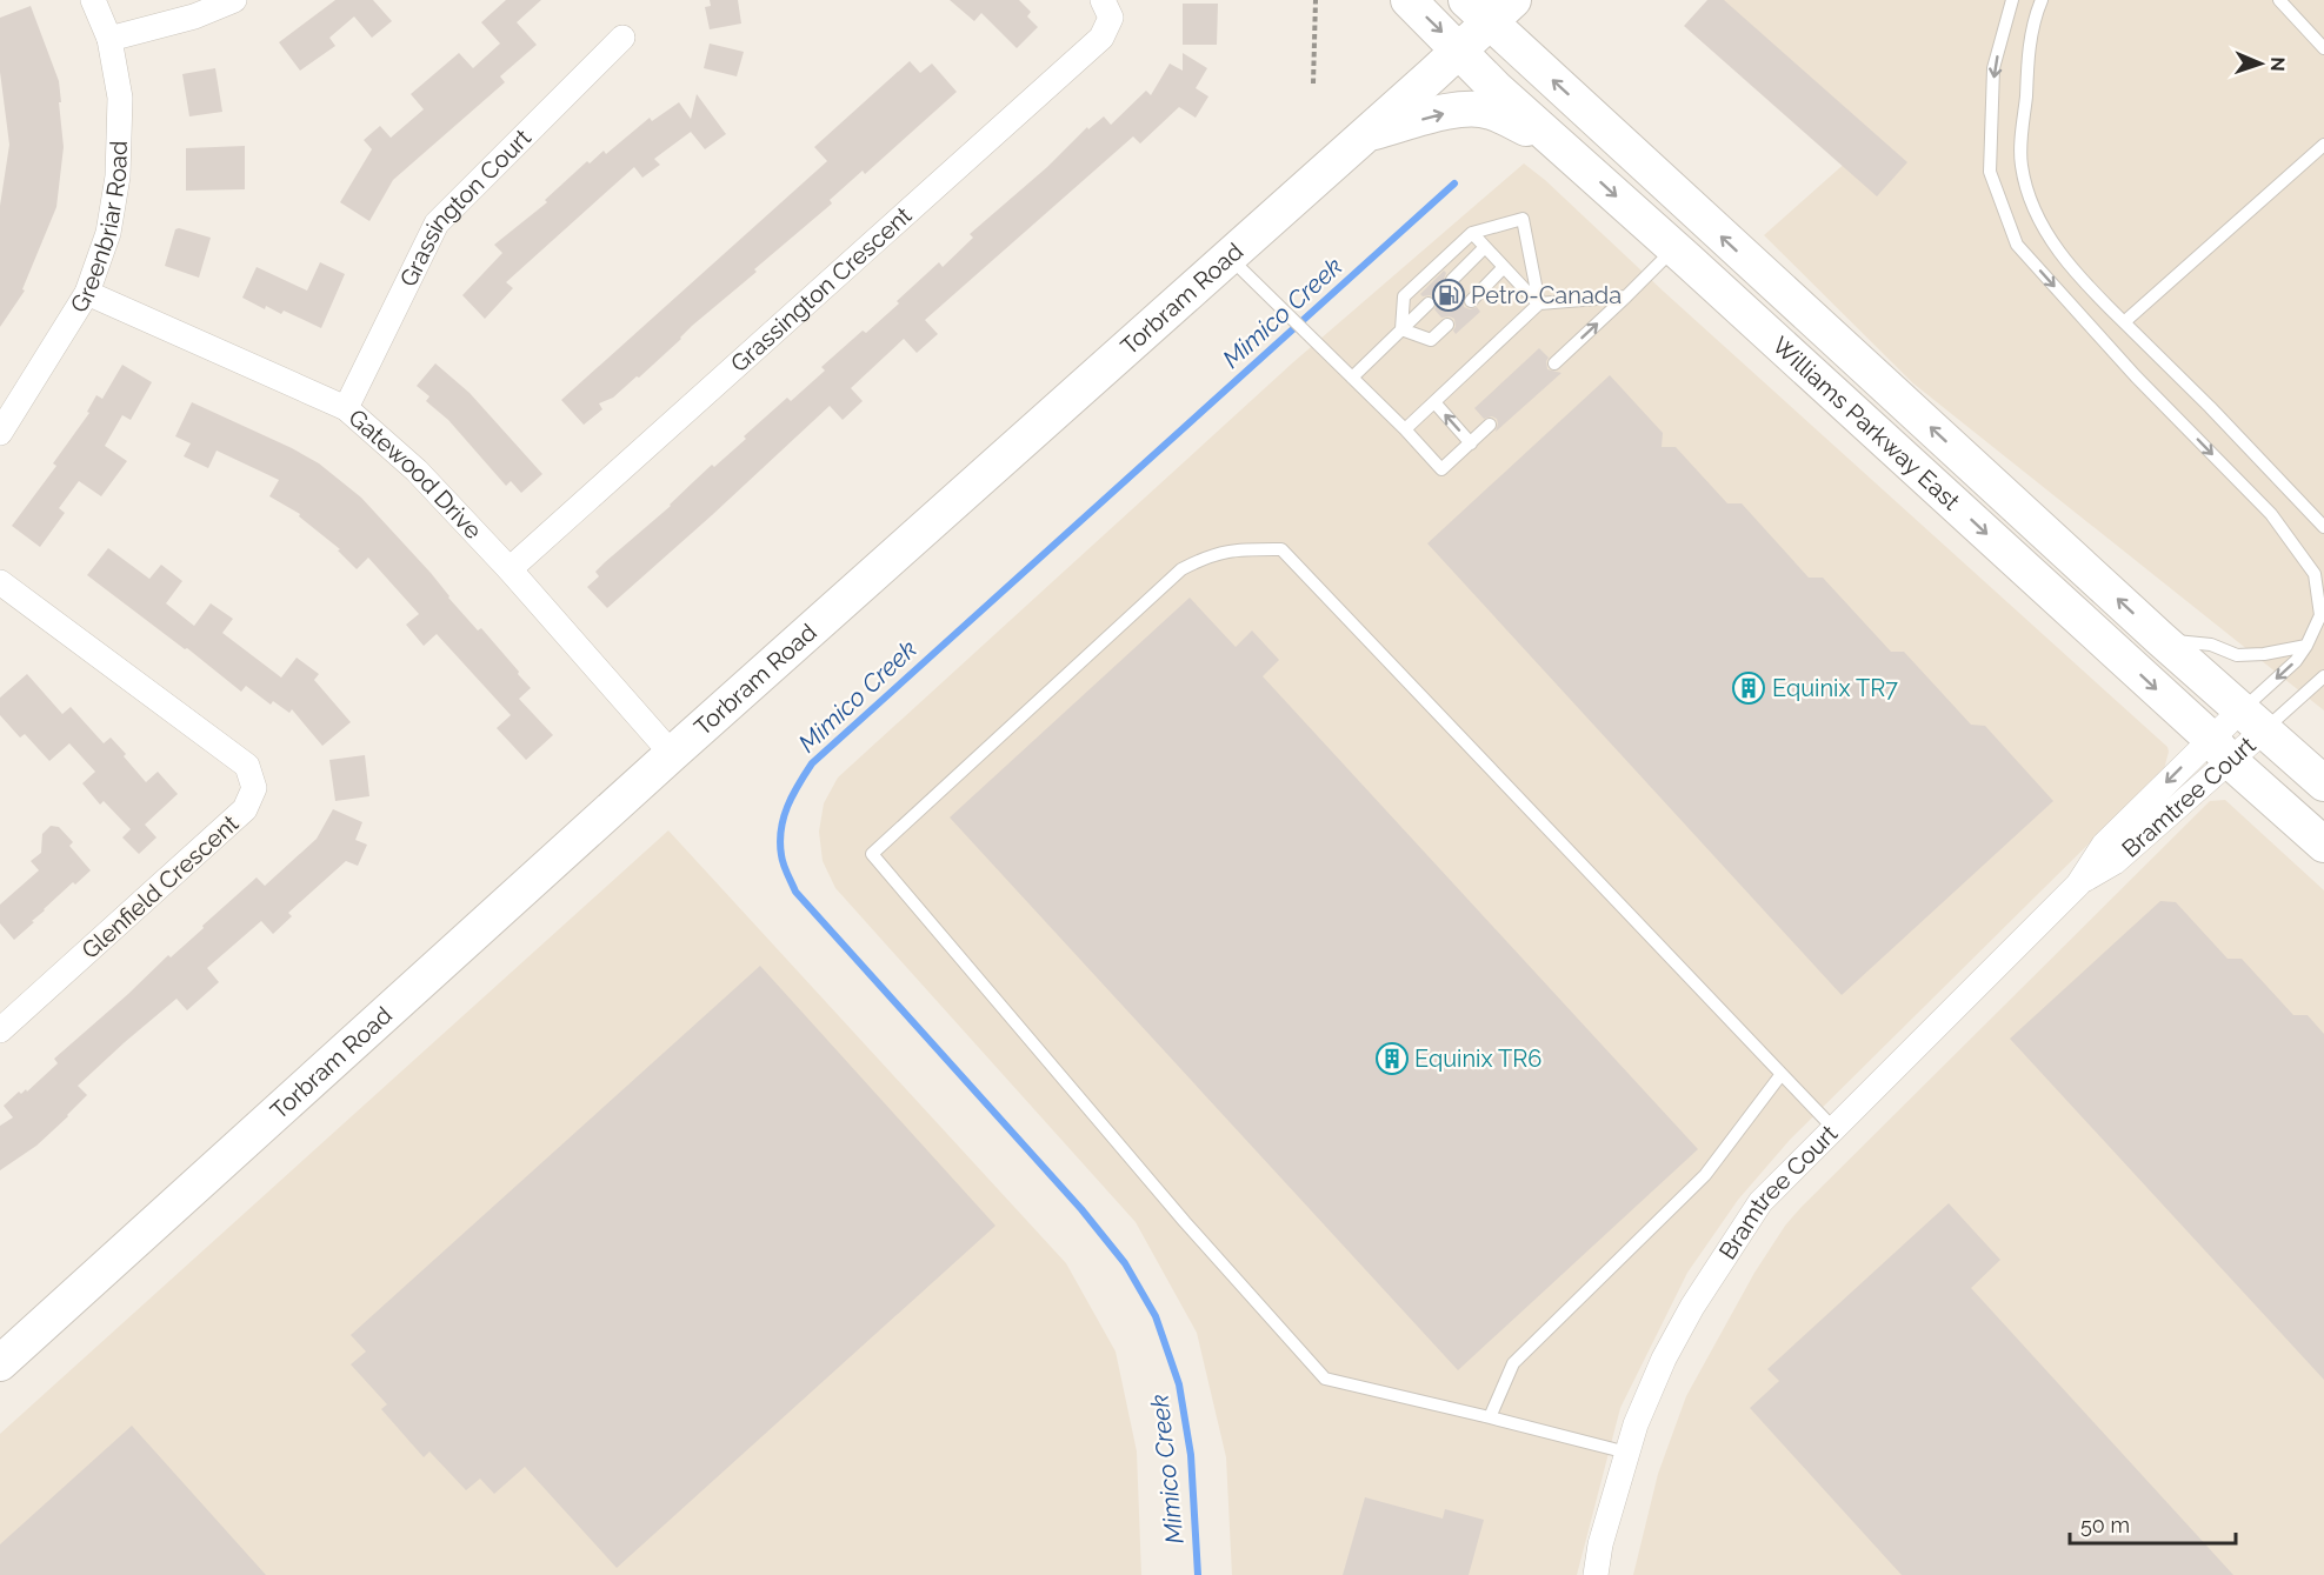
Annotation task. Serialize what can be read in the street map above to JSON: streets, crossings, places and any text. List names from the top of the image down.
{
  "streets": {
    "main road": ["Torbram Road", "Williams Parkway East"],
    "street": [
      "Grassington Court",
      "Greenbriar Road",
      "Grassington Crescent",
      "Gatewood Drive",
      "Bramtree Court",
      "Glenfield Crescent"
    ]
  },
  "crossings": [
    ["Grassington Court", "Gatewood Drive"],
    ["Greenbriar Road", "Gatewood Drive"],
    ["Grassington Crescent", "Gatewood Drive"],
    ["Torbram Road", "Williams Parkway East"],
    ["Torbram Road", "Gatewood Drive"],
    ["Williams Parkway East", "Bramtree Court"]
  ],
  "water": ["Mimico Creek"],
  "places": {
    "fuel station": ["Petro-Canada"],
    "building": ["Equinix TR7", "Equinix TR6"]
  },
  "scale_bar": "50 m",
  "north": "right"
}
